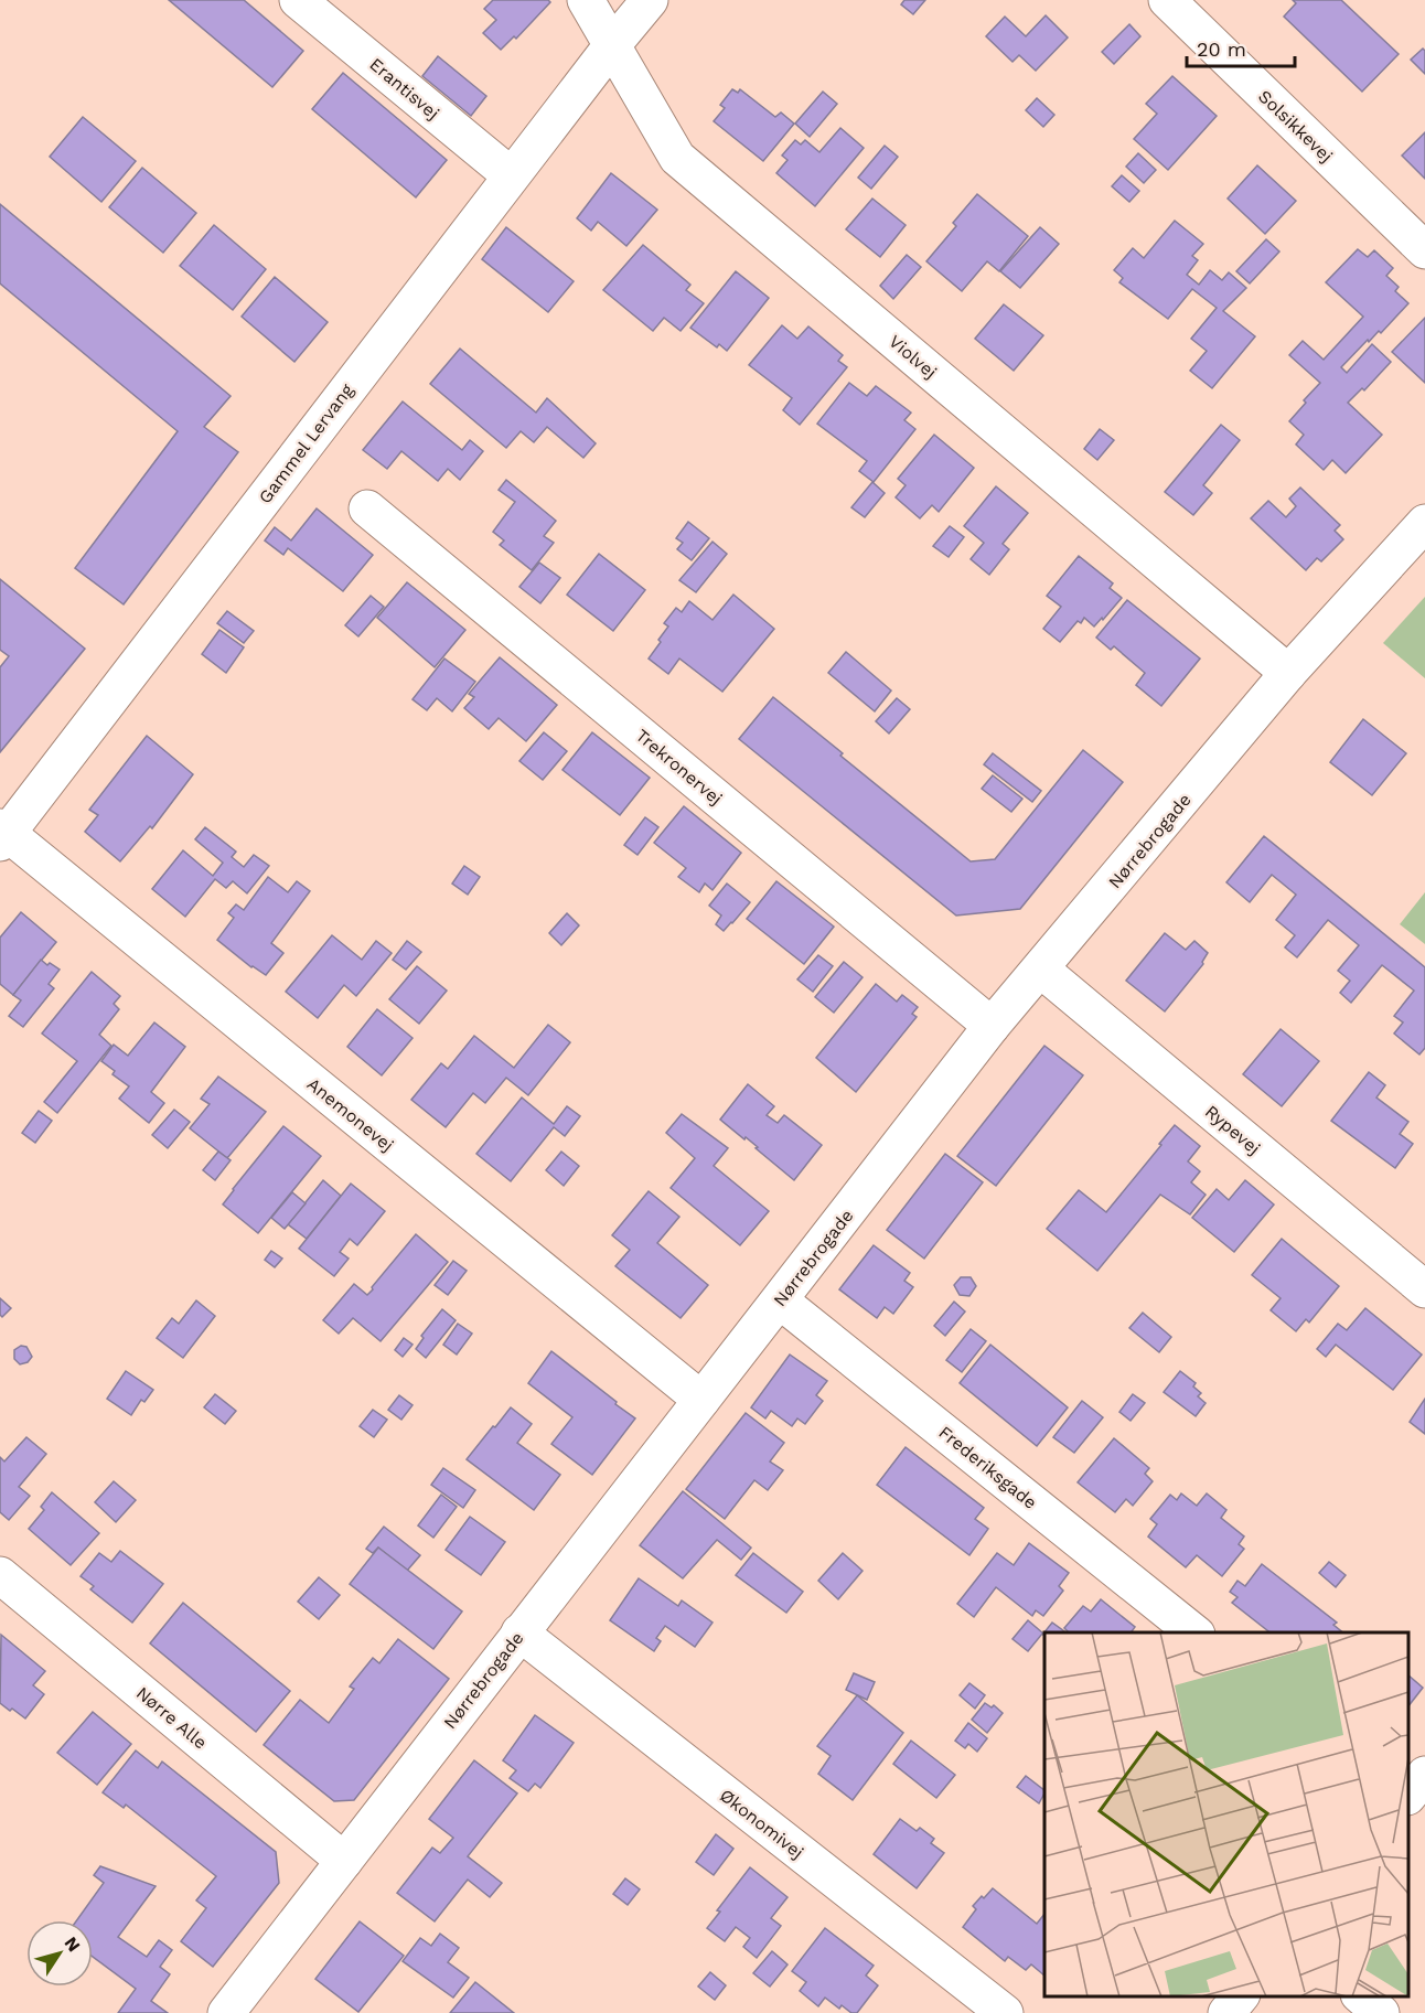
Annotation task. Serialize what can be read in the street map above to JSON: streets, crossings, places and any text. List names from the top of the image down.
{
  "streets": {
    "street": [
      "Erantisvej",
      "Solsikkevej",
      "Violvej",
      "Gammel Lervang",
      "Trekronervej",
      "Nørrebrogade",
      "Anemonevej",
      "Rypevej",
      "Frederiksgade",
      "Nørre Alle",
      "Økonomivej"
    ]
  },
  "crossings": [
    ["Erantisvej", "Gammel Lervang"],
    ["Violvej", "Gammel Lervang"],
    ["Violvej", "Nørrebrogade"],
    ["Gammel Lervang", "Anemonevej"],
    ["Trekronervej", "Nørrebrogade"],
    ["Nørrebrogade", "Anemonevej"],
    ["Nørrebrogade", "Rypevej"],
    ["Nørrebrogade", "Frederiksgade"],
    ["Nørrebrogade", "Nørre Alle"],
    ["Nørrebrogade", "Økonomivej"]
  ],
  "scale_bar": "20 m",
  "north": "top right"
}
